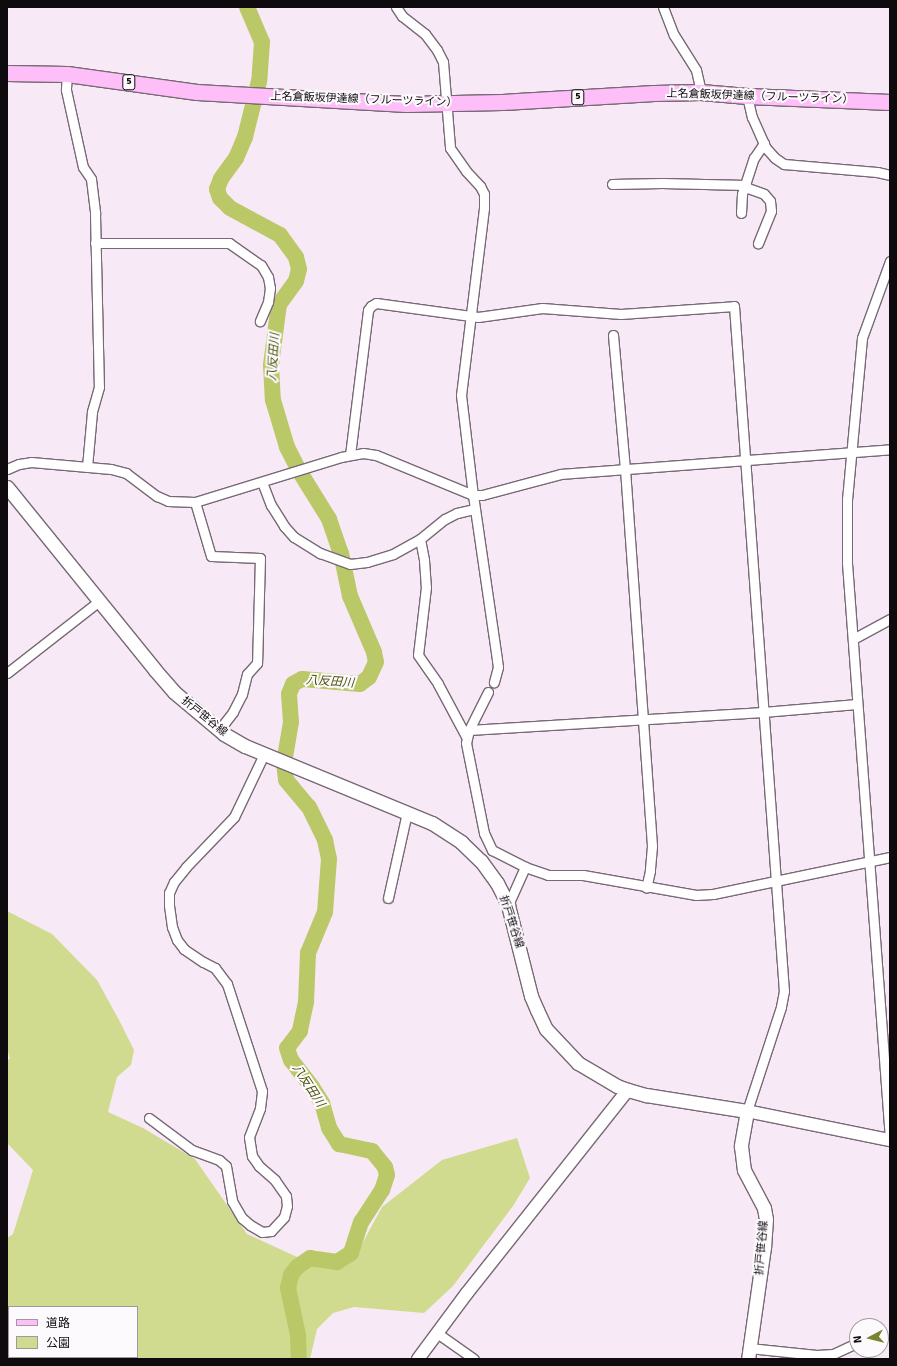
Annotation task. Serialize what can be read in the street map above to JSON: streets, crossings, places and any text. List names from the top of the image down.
{
  "streets": {
    "main road": ["5", "上名倉飯坂伊達線（フルーツライン）", "折戸笹谷線"]
  },
  "water": ["八反田川"],
  "legend": ["道路", "公園"],
  "north": "left"
}
